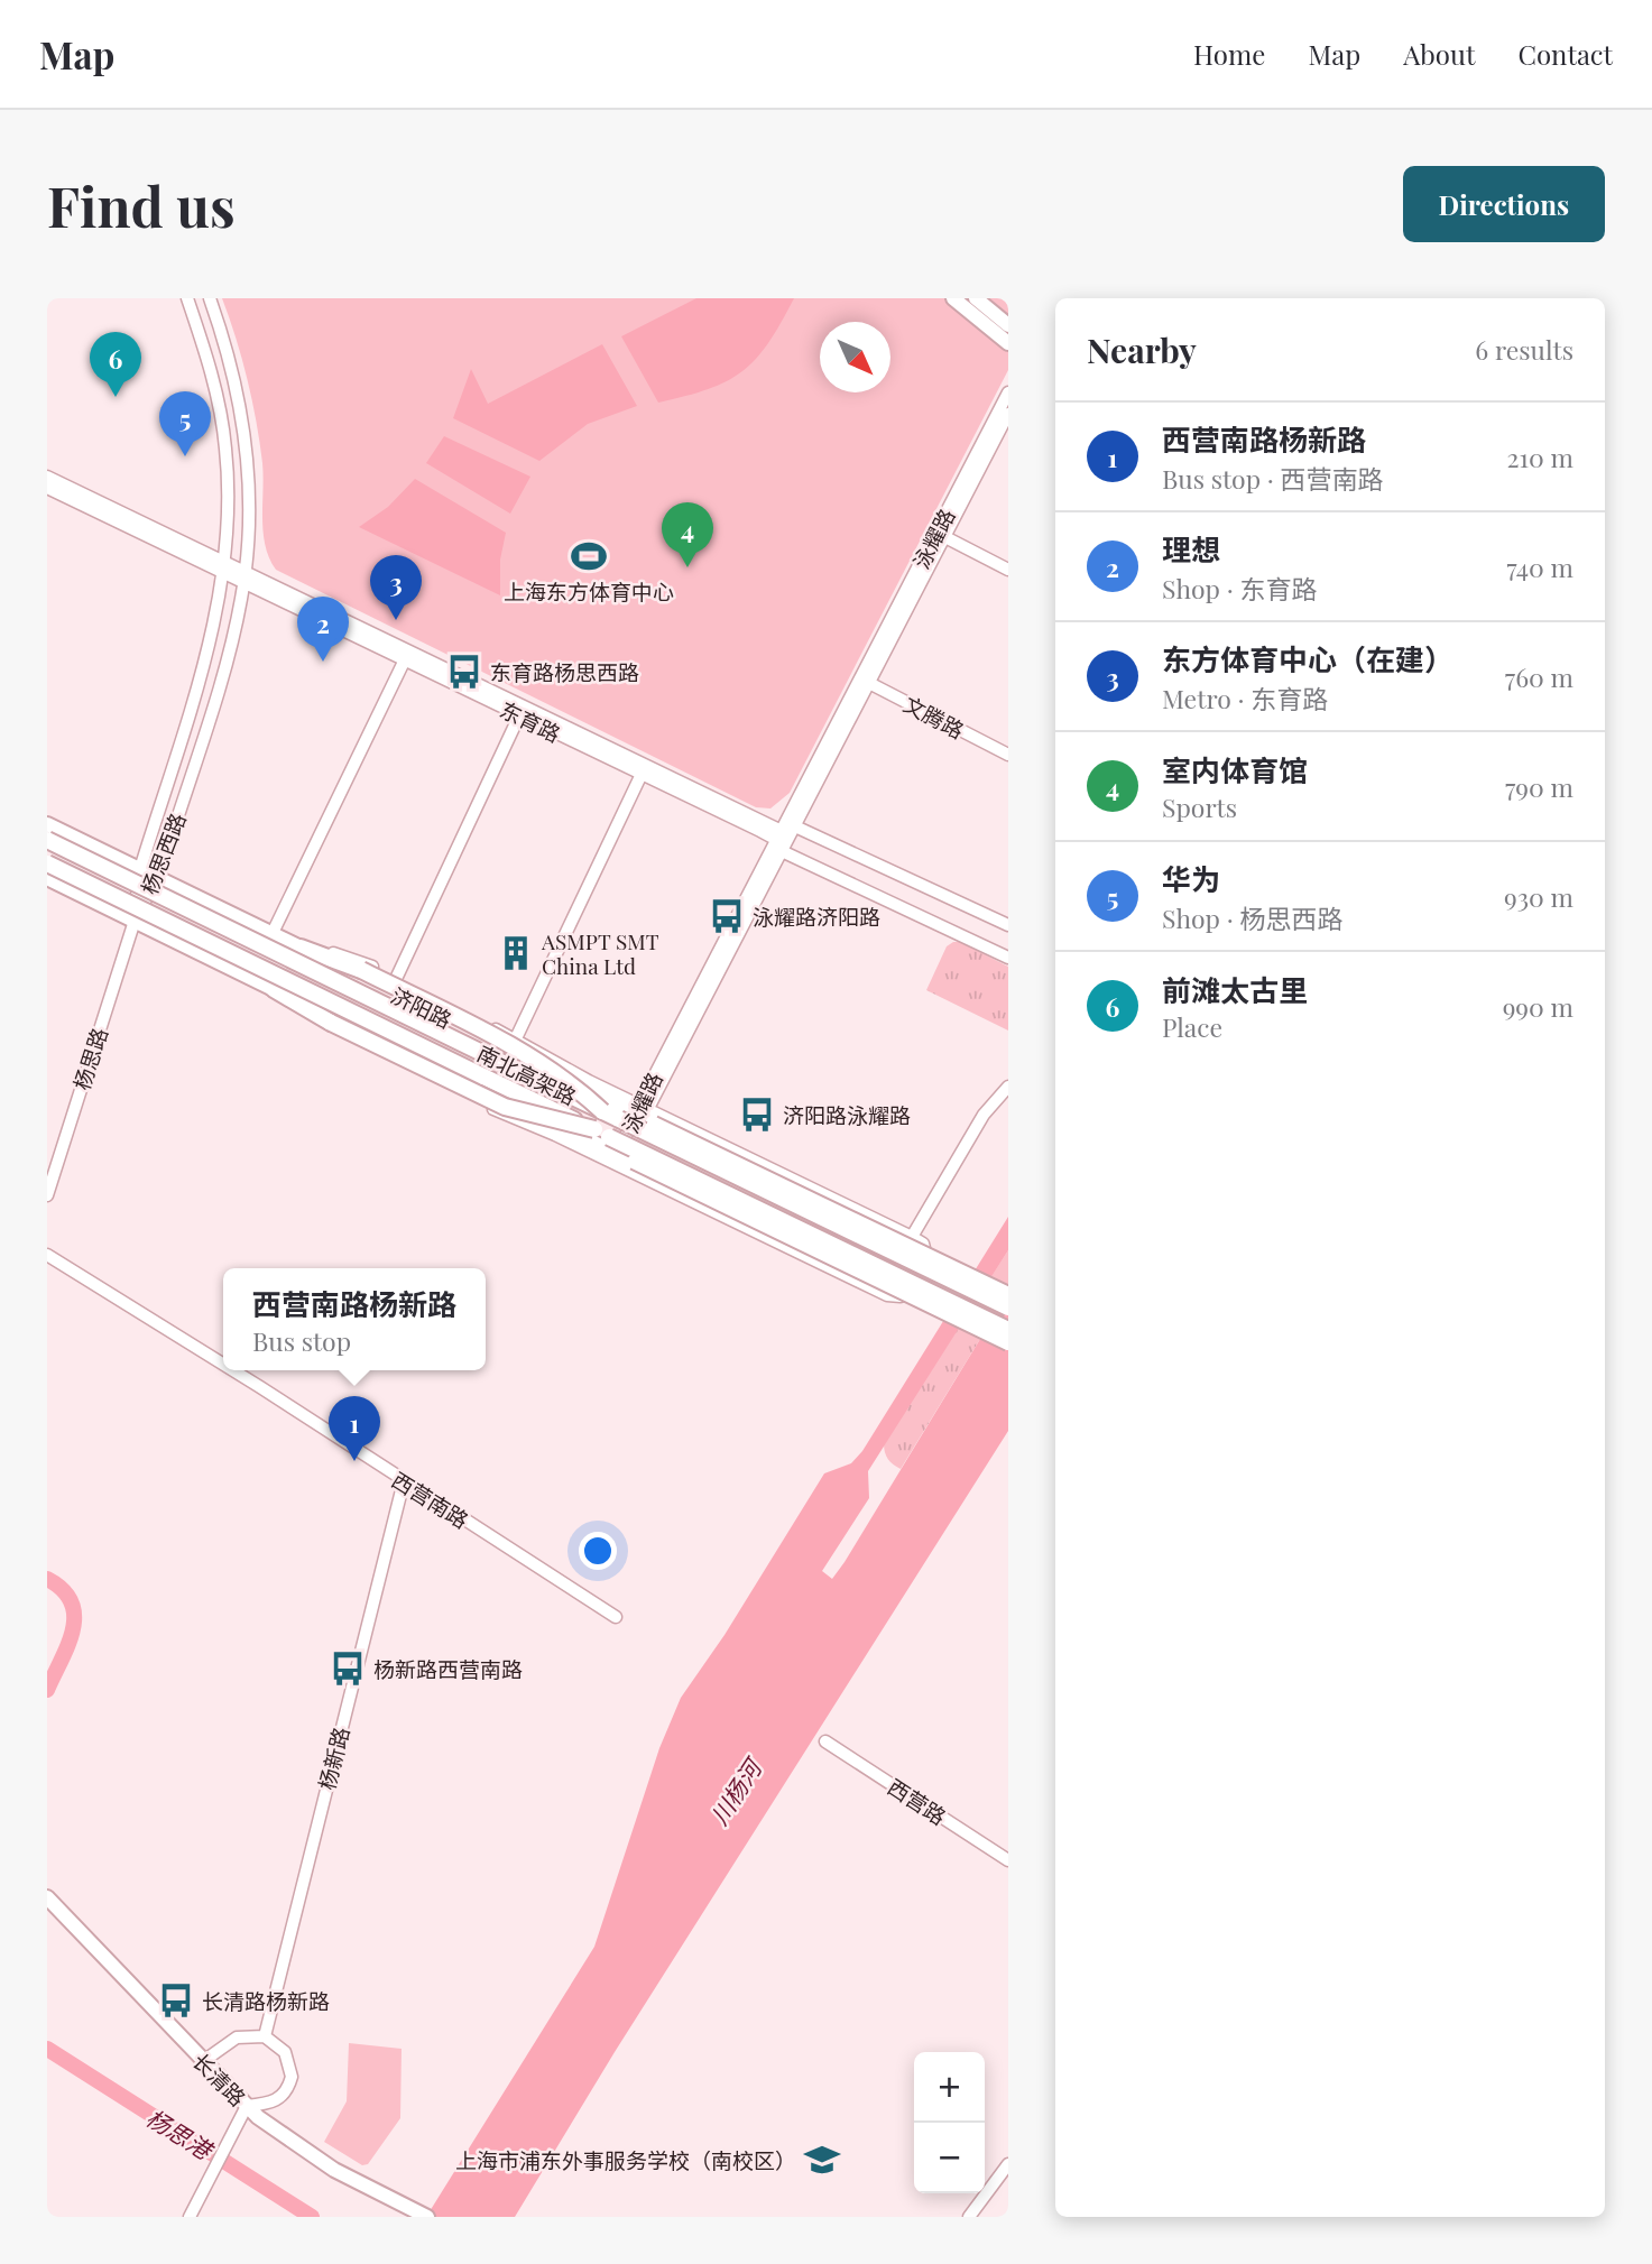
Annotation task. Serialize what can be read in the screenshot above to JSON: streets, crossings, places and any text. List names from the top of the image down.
{
  "streets": {
    "highway": ["南北高架路"],
    "main road": ["济阳路", "长清路"],
    "street": [
      "泳耀路",
      "文腾路",
      "东育路",
      "杨思西路",
      "杨思路",
      "西营南路",
      "杨新路",
      "西营路"
    ]
  },
  "crossings": [
    ["泳耀路", "文腾路"],
    ["泳耀路", "东育路"],
    ["泳耀路", "济阳路"],
    ["东育路", "杨思西路"],
    ["杨思西路", "济阳路"],
    ["杨思西路", "杨思路"],
    ["西营南路", "杨新路"],
    ["杨新路", "长清路"]
  ],
  "water": ["川杨河", "杨思港"],
  "places": {
    "sports": ["上海东方体育中心"],
    "bus stop": [
      "东育路杨思西路",
      "泳耀路济阳路",
      "济阳路泳耀路",
      "杨新路西营南路",
      "长清路杨新路"
    ],
    "building": ["ASMPT SMT China Ltd"],
    "school or university": ["上海市浦东外事服务学校（南校区）"]
  },
  "north": "bottom right",
  "page": {
    "header": "Map",
    "nav": [
      "Home",
      "Map",
      "About",
      "Contact"
    ],
    "buttons": "Directions",
    "title": "Find us",
    "heading": ["Nearby", "6 results"],
    "pins": [
      "6",
      "5",
      "4",
      "3",
      "2",
      "1"
    ],
    "list": [
      {
        "mark": "1",
        "name": "西营南路杨新路",
        "note": "Bus stop · 西营南路",
        "value": "210 m"
      },
      {
        "mark": "2",
        "name": "理想",
        "note": "Shop · 东育路",
        "value": "740 m"
      },
      {
        "mark": "3",
        "name": "东方体育中心（在建）",
        "note": "Metro · 东育路",
        "value": "760 m"
      },
      {
        "mark": "4",
        "name": "室内体育馆",
        "note": "Sports",
        "value": "790 m"
      },
      {
        "mark": "5",
        "name": "华为",
        "note": "Shop · 杨思西路",
        "value": "930 m"
      },
      {
        "mark": "6",
        "name": "前滩太古里",
        "note": "Place",
        "value": "990 m"
      }
    ],
    "popup": ["西营南路杨新路", "Bus stop"],
    "map_buttons": ["+", "−"]
  }
}
